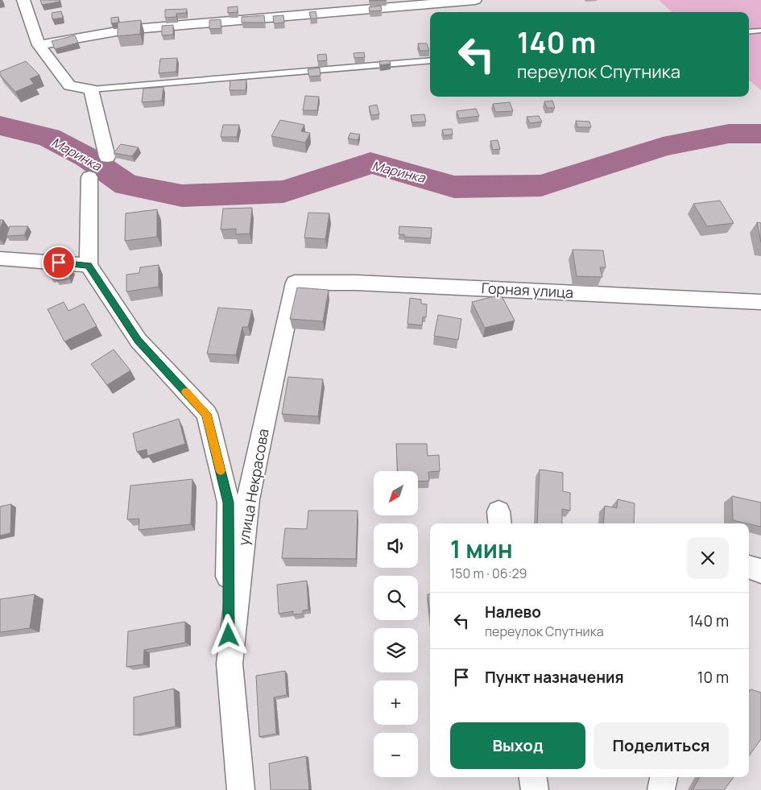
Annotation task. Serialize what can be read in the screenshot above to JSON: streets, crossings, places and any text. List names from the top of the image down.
{
  "streets": {
    "street": ["Горная улица", "улица Некрасова"]
  },
  "crossings": [
    ["Горная улица", "улица Некрасова"]
  ],
  "water": ["Маринка"],
  "north": "bottom left",
  "page": {
    "turn": ["140 m", "переулок Спутника"],
    "map_buttons": ["+", "−"],
    "heading": ["1 мин", "150 m · 06:29"],
    "list": [
      {
        "name": "Налево",
        "note": "переулок Спутника",
        "value": "140 m"
      },
      {
        "name": "Пункт назначения",
        "value": "10 m"
      }
    ],
    "buttons": ["Выход", "Поделиться"]
  }
}
